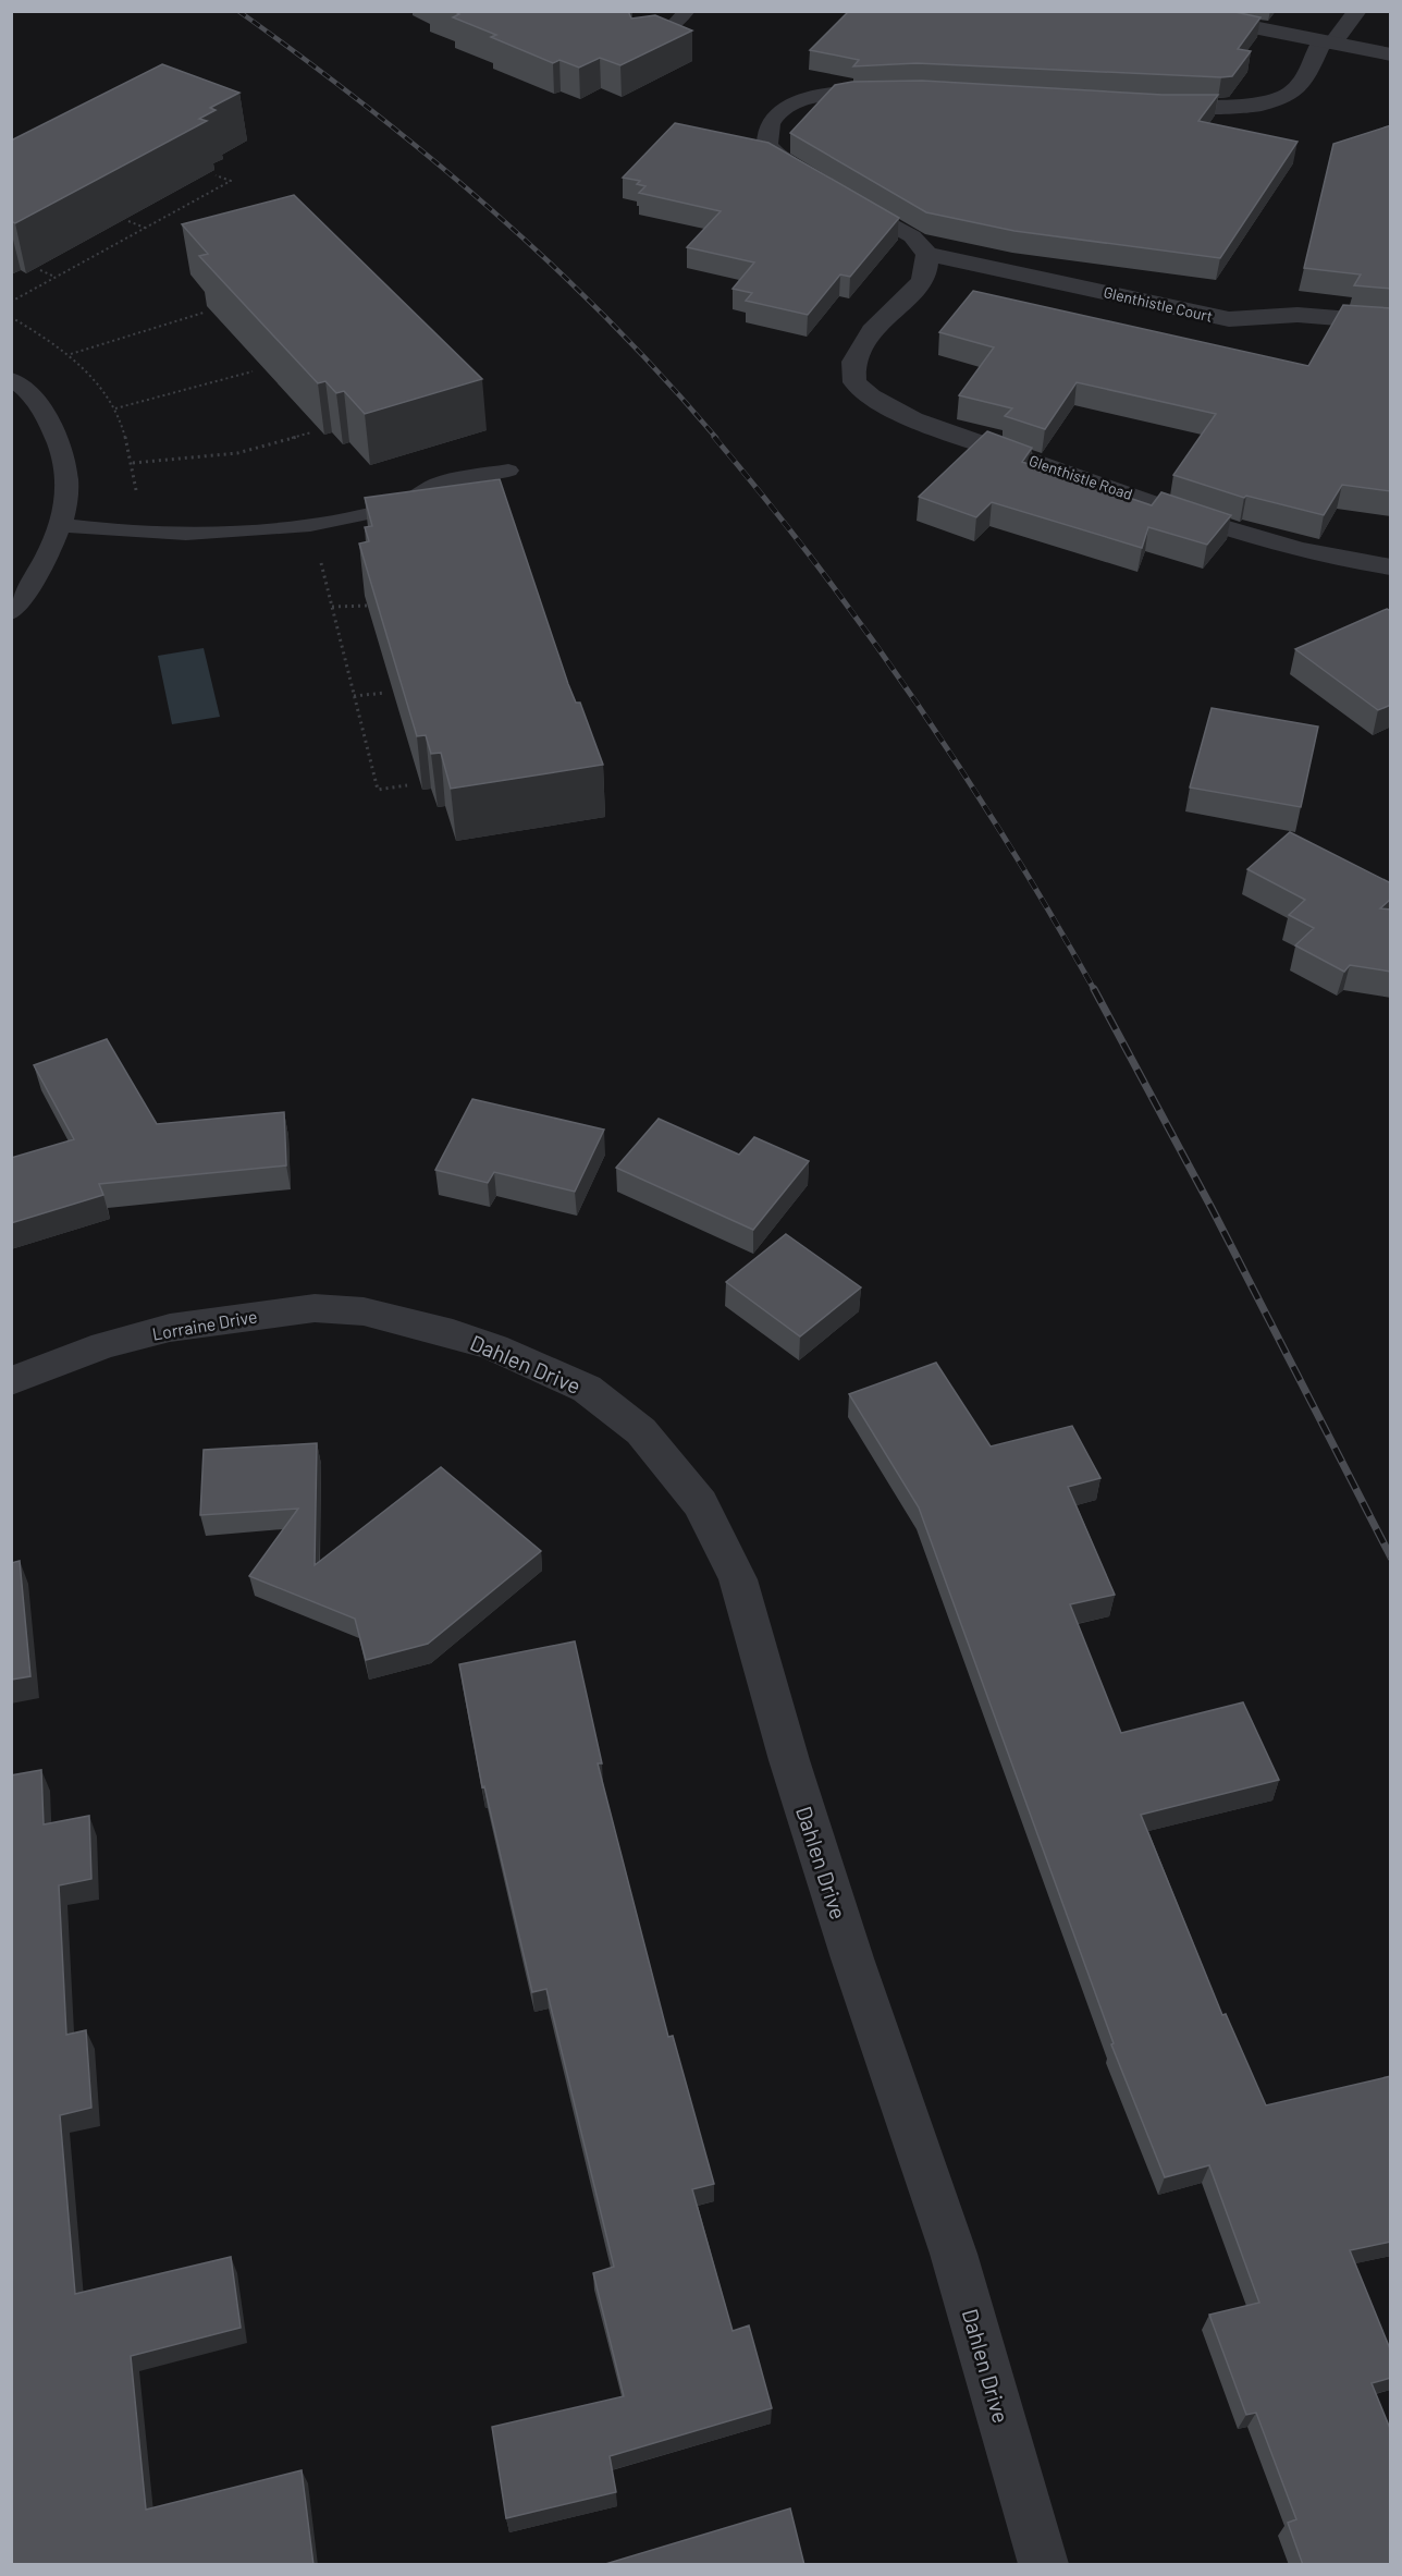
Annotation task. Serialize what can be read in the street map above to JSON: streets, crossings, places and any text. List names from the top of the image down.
{
  "streets": {
    "street": [
      "Glenthistle Court",
      "Glenthistle Road",
      "Lorraine Drive",
      "Dahlen Drive"
    ]
  },
  "crossings": [
    ["Glenthistle Court", "Glenthistle Road"],
    ["Lorraine Drive", "Dahlen Drive"]
  ]
}
